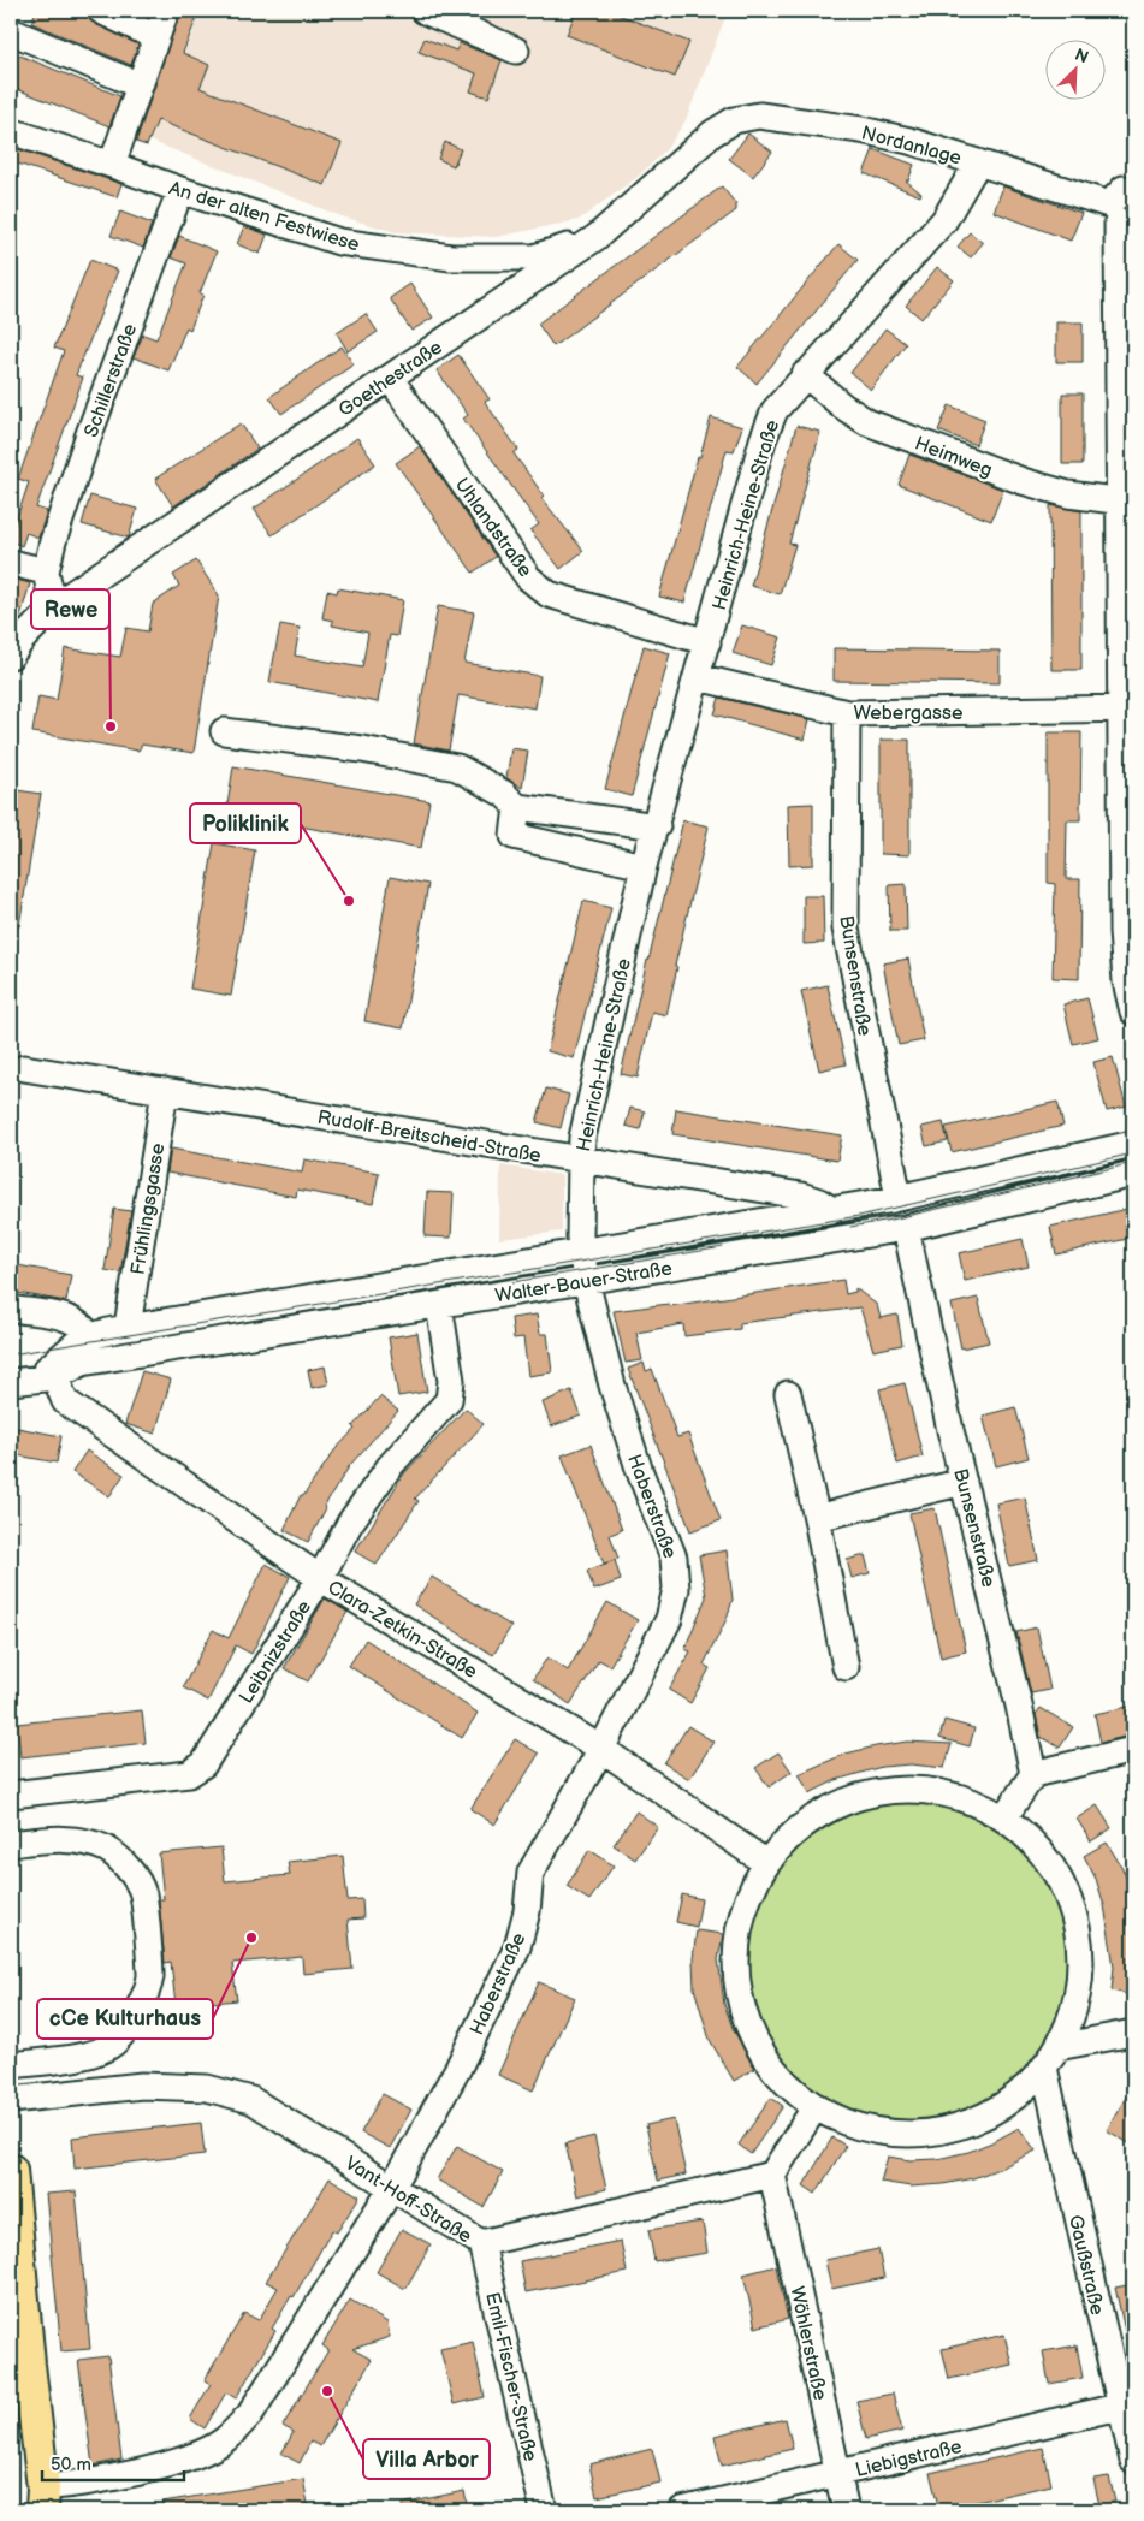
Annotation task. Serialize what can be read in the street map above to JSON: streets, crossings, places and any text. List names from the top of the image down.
{
  "streets": {
    "street": [
      "Nordanlage",
      "An der alten Festwiese",
      "Goethestraße",
      "Schillerstraße",
      "Heimweg",
      "Heinrich-Heine-Straße",
      "Uhlandstraße",
      "Webergasse",
      "Bunsenstraße",
      "Rudolf-Breitscheid-Straße",
      "Frühlingsgasse",
      "Walter-Bauer-Straße",
      "Haberstraße",
      "Clara-Zetkin-Straße",
      "Leibnizstraße",
      "Vant-Hoff-Straße",
      "Gaußstraße",
      "Wöhlerstraße",
      "Emil-Fischer-Straße",
      "Liebigstraße"
    ]
  },
  "crossings": [
    ["Nordanlage", "Goethestraße"],
    ["Nordanlage", "Heinrich-Heine-Straße"],
    ["An der alten Festwiese", "Goethestraße"],
    ["An der alten Festwiese", "Schillerstraße"],
    ["Goethestraße", "Uhlandstraße"],
    ["Heimweg", "Heinrich-Heine-Straße"],
    ["Heinrich-Heine-Straße", "Uhlandstraße"],
    ["Heinrich-Heine-Straße", "Webergasse"],
    ["Heinrich-Heine-Straße", "Rudolf-Breitscheid-Straße"],
    ["Heinrich-Heine-Straße", "Walter-Bauer-Straße"],
    ["Heinrich-Heine-Straße", "Haberstraße"],
    ["Webergasse", "Bunsenstraße"],
    ["Bunsenstraße", "Walter-Bauer-Straße"],
    ["Rudolf-Breitscheid-Straße", "Frühlingsgasse"],
    ["Rudolf-Breitscheid-Straße", "Walter-Bauer-Straße"],
    ["Frühlingsgasse", "Walter-Bauer-Straße"],
    ["Walter-Bauer-Straße", "Haberstraße"],
    ["Walter-Bauer-Straße", "Clara-Zetkin-Straße"],
    ["Walter-Bauer-Straße", "Leibnizstraße"],
    ["Haberstraße", "Clara-Zetkin-Straße"],
    ["Haberstraße", "Vant-Hoff-Straße"],
    ["Clara-Zetkin-Straße", "Leibnizstraße"],
    ["Vant-Hoff-Straße", "Wöhlerstraße"],
    ["Vant-Hoff-Straße", "Emil-Fischer-Straße"],
    ["Gaußstraße", "Liebigstraße"],
    ["Wöhlerstraße", "Liebigstraße"]
  ],
  "places": [
    "Rewe",
    "Poliklinik",
    "cCe Kulturhaus",
    "Villa Arbor"
  ],
  "scale_bar": "50 m",
  "north": "top right"
}
